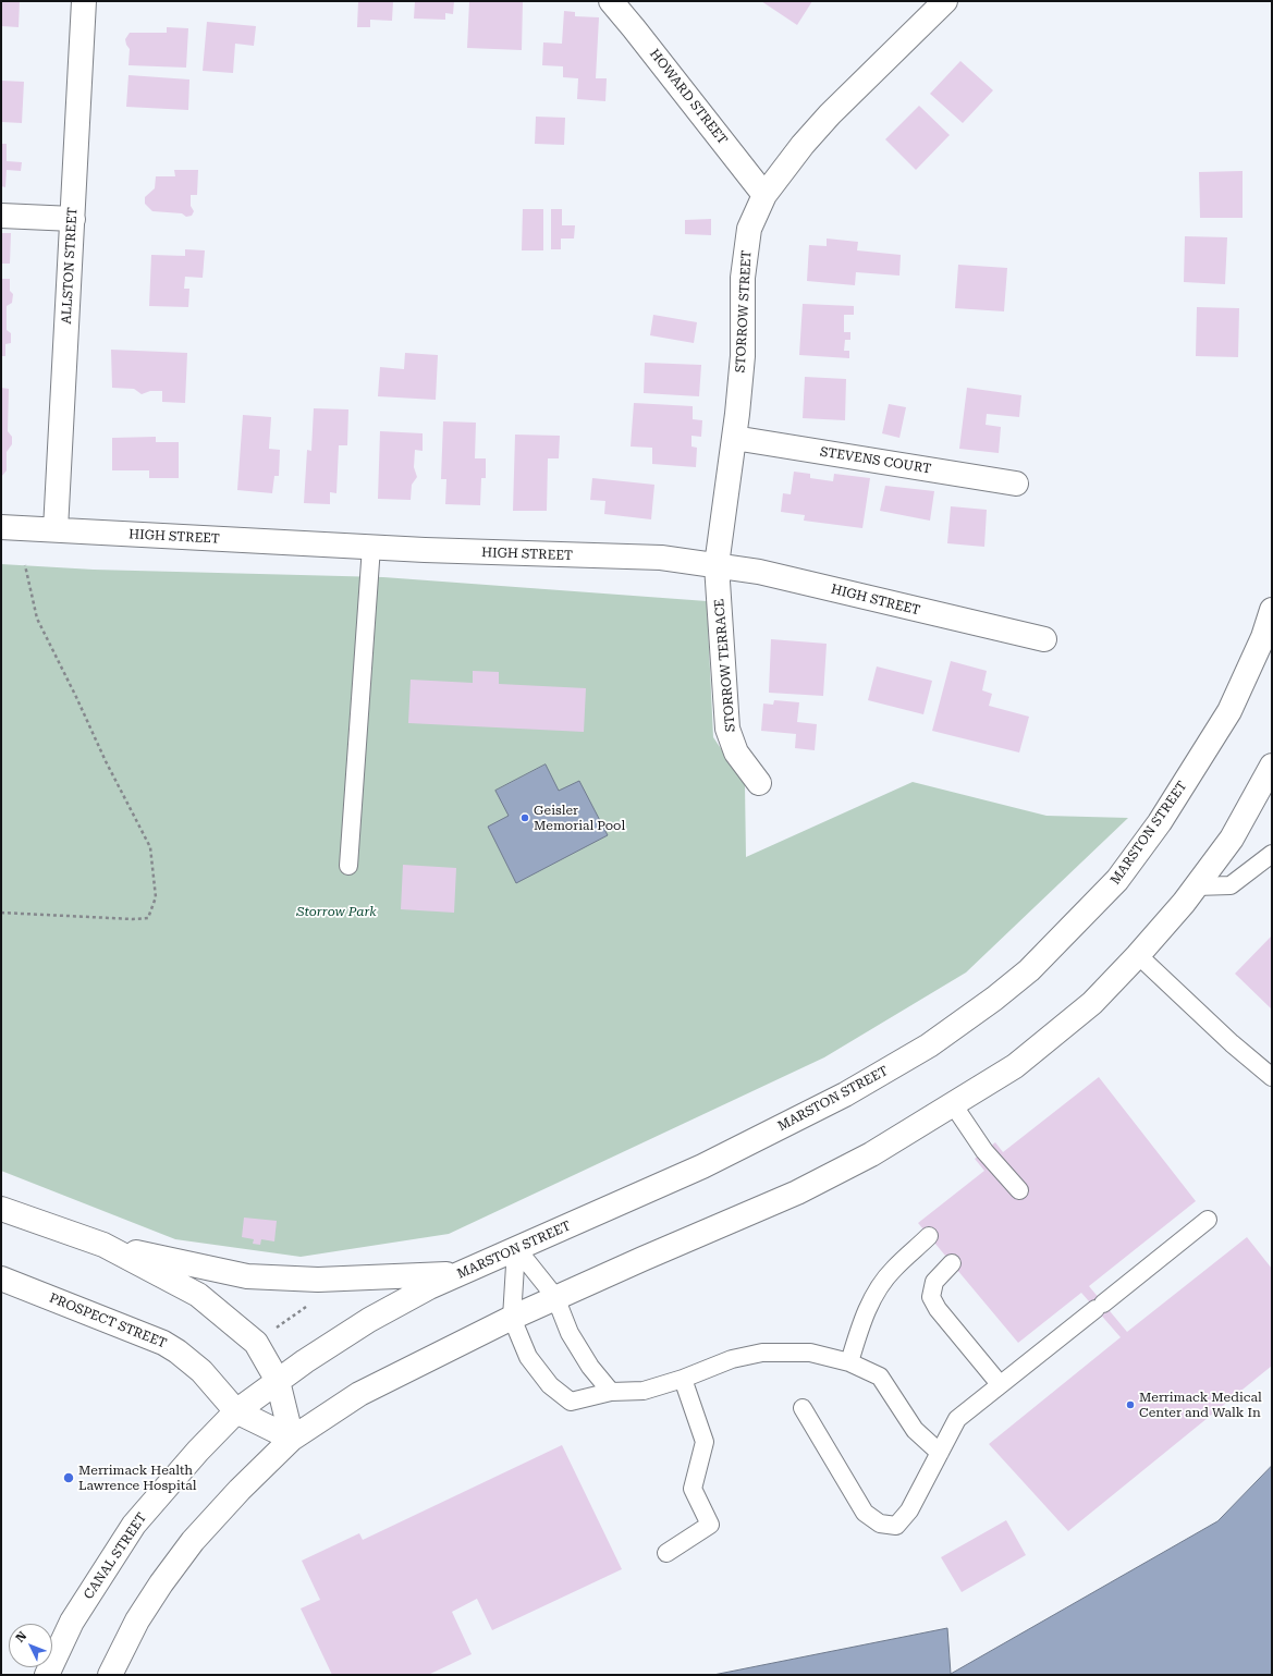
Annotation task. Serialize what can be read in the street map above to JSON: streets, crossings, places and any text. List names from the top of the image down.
{
  "streets": {
    "main road": [
      "HOWARD STREET",
      "ALLSTON STREET",
      "STORROW STREET",
      "STEVENS COURT",
      "HIGH STREET",
      "STORROW TERRACE",
      "MARSTON STREET",
      "PROSPECT STREET",
      "CANAL STREET"
    ]
  },
  "crossings": [
    ["HOWARD STREET", "STORROW STREET"],
    ["ALLSTON STREET", "HIGH STREET"],
    ["STORROW STREET", "STEVENS COURT"],
    ["STORROW STREET", "HIGH STREET"],
    ["STORROW STREET", "STORROW TERRACE"],
    ["HIGH STREET", "STORROW TERRACE"],
    ["MARSTON STREET", "PROSPECT STREET"],
    ["MARSTON STREET", "CANAL STREET"],
    ["PROSPECT STREET", "CANAL STREET"]
  ],
  "parks": ["Storrow Park"],
  "places": ["Geisler Memorial Pool", "Merrimack Medical Center and Walk In", "Merrimack Health Lawrence Hospital"],
  "north": "top left"
}
